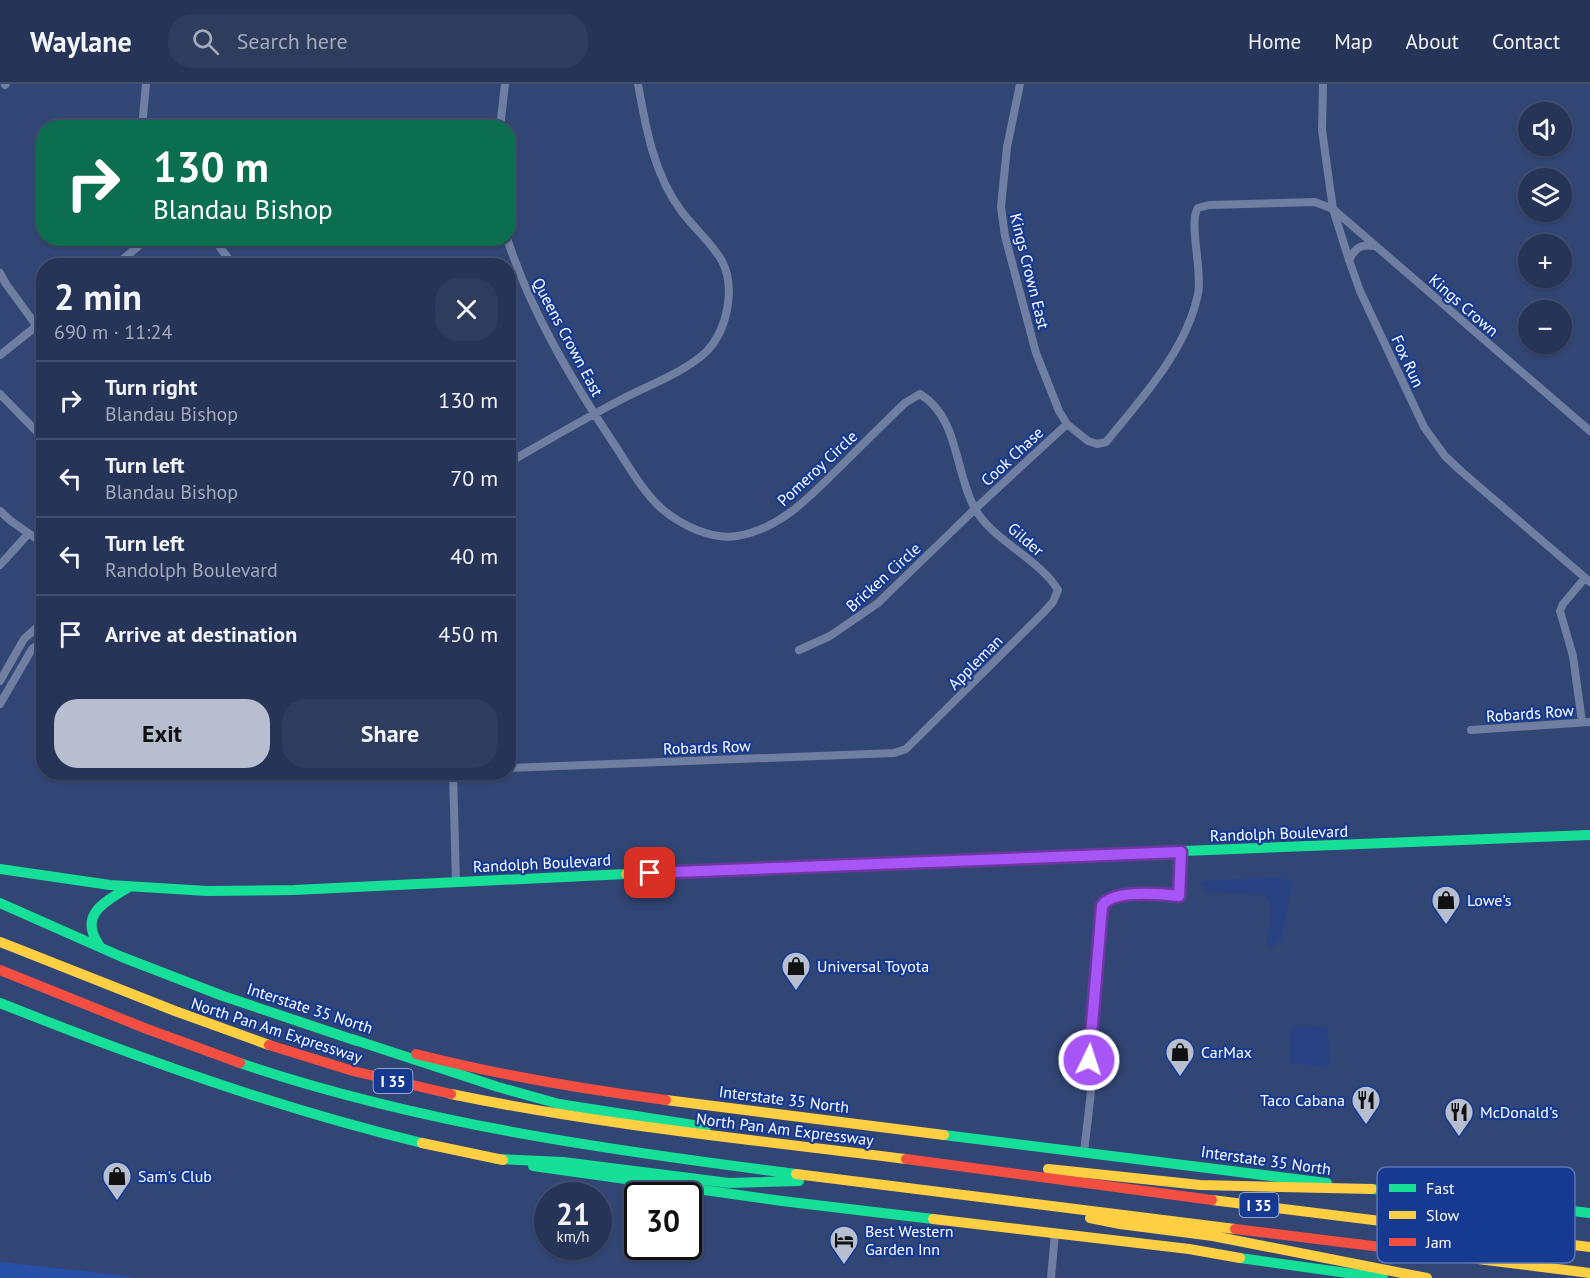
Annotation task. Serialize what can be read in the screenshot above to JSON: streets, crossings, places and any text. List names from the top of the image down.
{
  "streets": {
    "main road": [
      "Randolph Boulevard",
      "Interstate 35 North",
      "North Pan Am Expressway",
      "I 35"
    ],
    "street": [
      "Kings Crown East",
      "Kings Crown",
      "Queens Crown East",
      "Fox Run",
      "Cook Chase",
      "Pomeroy Circle",
      "Gilder",
      "Bricken Circle",
      "Appleman",
      "Robards Row"
    ]
  },
  "crossings": [
    ["Kings Crown East", "Kings Crown"],
    ["Kings Crown East", "Cook Chase"],
    ["Kings Crown", "Fox Run"],
    ["Kings Crown", "Cook Chase"],
    ["Queens Crown East", "Pomeroy Circle"],
    ["Cook Chase", "Pomeroy Circle"],
    ["Cook Chase", "Gilder"],
    ["Cook Chase", "Bricken Circle"],
    ["Pomeroy Circle", "Gilder"],
    ["Pomeroy Circle", "Bricken Circle"],
    ["Gilder", "Bricken Circle"],
    ["Gilder", "Appleman"],
    ["Appleman", "Robards Row"]
  ],
  "places": {
    "shop": [
      "Lowe's",
      "Universal Toyota",
      "CarMax",
      "Sam's Club"
    ],
    "restaurant": ["Taco Cabana", "McDonald's"],
    "hotel": ["Best Western Garden Inn"]
  },
  "legend": ["Fast", "Slow", "Jam"],
  "page": {
    "header": "Waylane",
    "search": "Search here",
    "nav": [
      "Home",
      "Map",
      "About",
      "Contact"
    ],
    "map_buttons": ["+", "−"],
    "turn": ["130 m", "Blandau Bishop"],
    "heading": ["2 min", "690 m · 11:24"],
    "list": [
      {
        "name": "Turn right",
        "note": "Blandau Bishop",
        "value": "130 m"
      },
      {
        "name": "Turn left",
        "note": "Blandau Bishop",
        "value": "70 m"
      },
      {
        "name": "Turn left",
        "note": "Randolph Boulevard",
        "value": "40 m"
      },
      {
        "name": "Arrive at destination",
        "value": "450 m"
      }
    ],
    "buttons": ["Exit", "Share"],
    "speed": "21 km/h",
    "limit": "30"
  }
}
